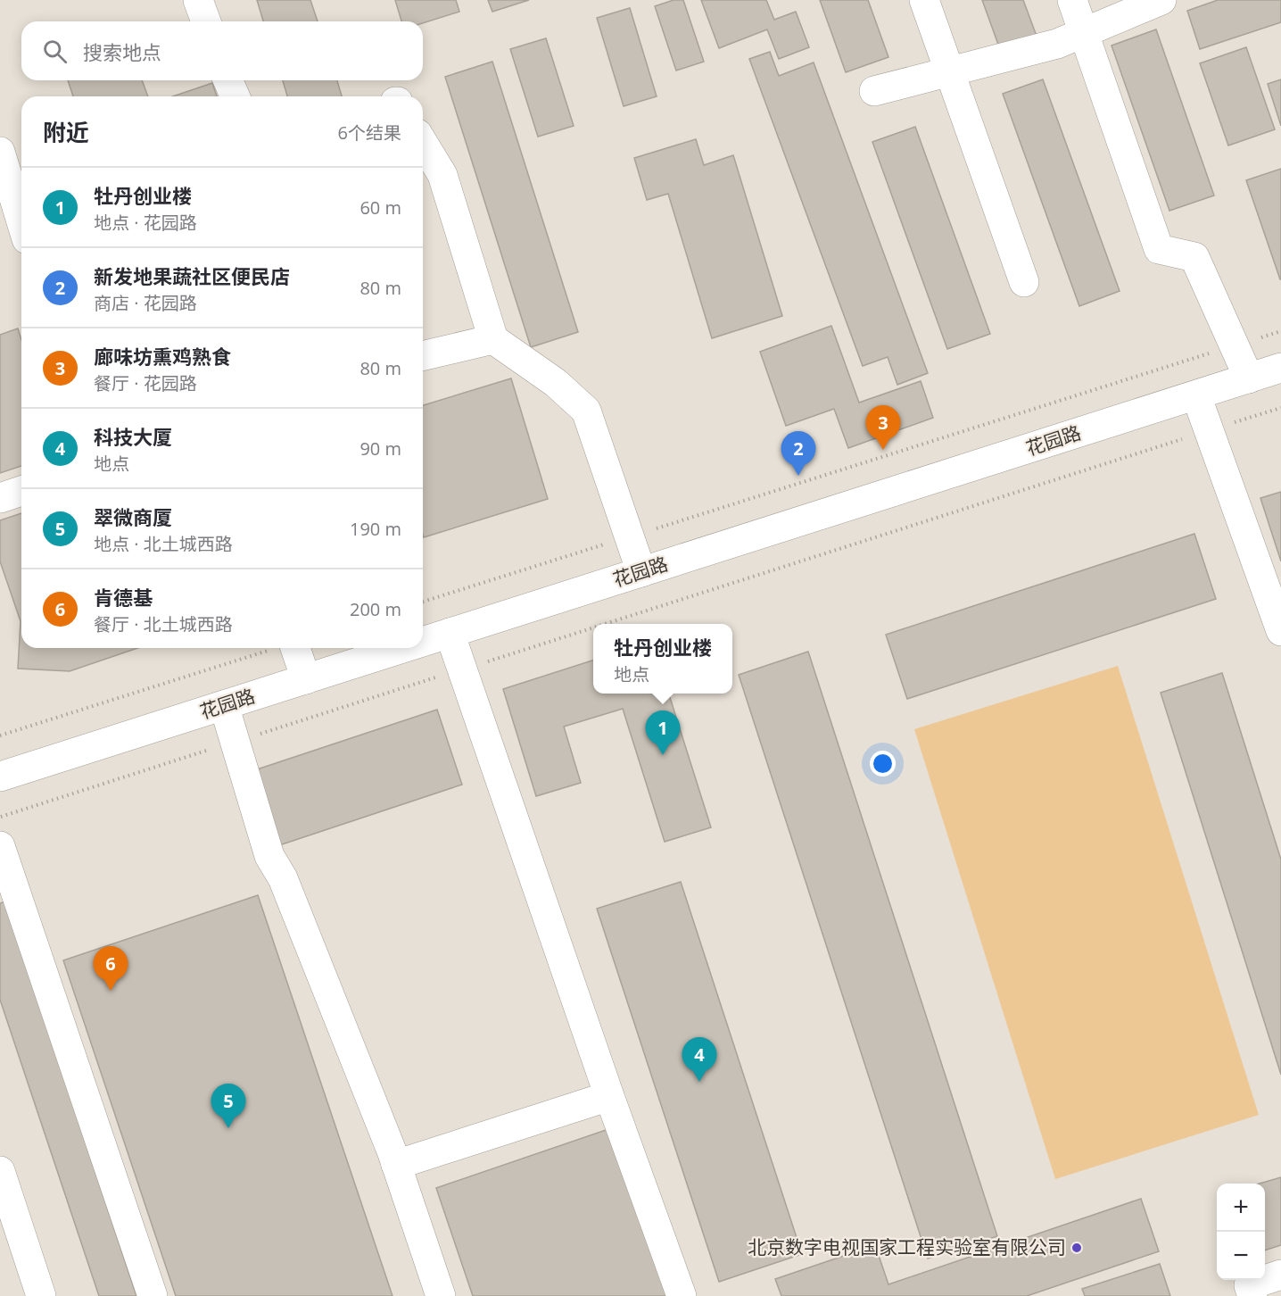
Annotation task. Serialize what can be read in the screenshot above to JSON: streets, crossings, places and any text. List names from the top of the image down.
{
  "streets": {
    "street": ["花园路"]
  },
  "places": ["北京数字电视国家工程实验室有限公司"],
  "page": {
    "search": "搜索地点",
    "heading": ["附近", "6个结果"],
    "list": [
      {
        "mark": "1",
        "name": "牡丹创业楼",
        "note": "地点 · 花园路",
        "value": "60 m"
      },
      {
        "mark": "2",
        "name": "新发地果蔬社区便民店",
        "note": "商店 · 花园路",
        "value": "80 m"
      },
      {
        "mark": "3",
        "name": "廊味坊熏鸡熟食",
        "note": "餐厅 · 花园路",
        "value": "80 m"
      },
      {
        "mark": "4",
        "name": "科技大厦",
        "note": "地点",
        "value": "90 m"
      },
      {
        "mark": "5",
        "name": "翠微商厦",
        "note": "地点 · 北土城西路",
        "value": "190 m"
      },
      {
        "mark": "6",
        "name": "肯德基",
        "note": "餐厅 · 北土城西路",
        "value": "200 m"
      }
    ],
    "pins": [
      "3",
      "2",
      "1",
      "6",
      "4",
      "5"
    ],
    "popup": ["牡丹创业楼", "地点"],
    "map_buttons": ["+", "−"]
  }
}
